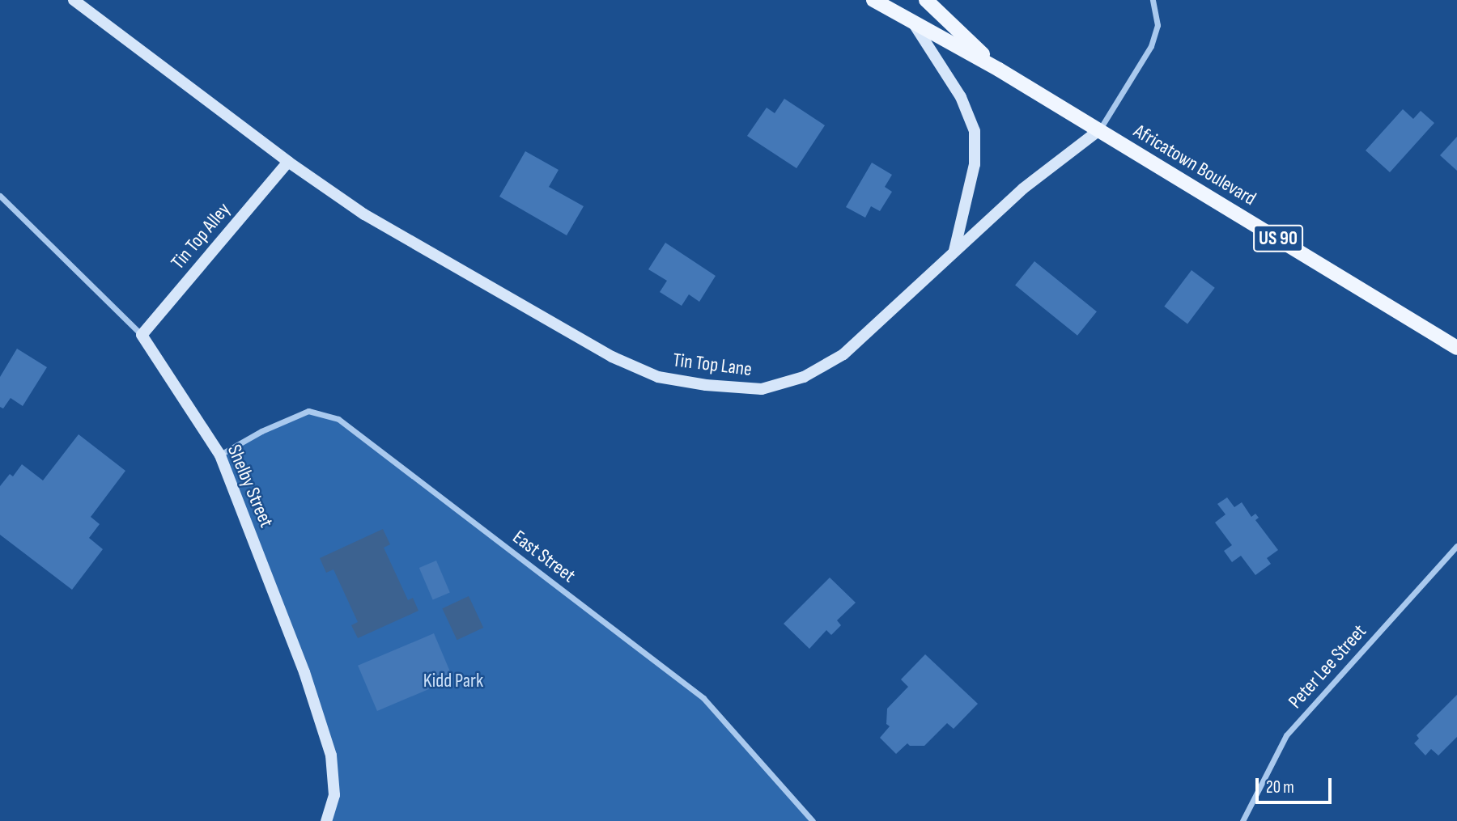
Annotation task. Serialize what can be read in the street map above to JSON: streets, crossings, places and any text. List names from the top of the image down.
{
  "streets": {
    "main road": ["Africatown Boulevard", "US 90"],
    "street": [
      "Tin Top Alley",
      "Tin Top Lane",
      "Shelby Street",
      "East Street",
      "Peter Lee Street"
    ]
  },
  "crossings": [
    ["Africatown Boulevard", "Tin Top Lane"],
    ["Tin Top Alley", "Tin Top Lane"],
    ["Tin Top Alley", "Shelby Street"],
    ["Shelby Street", "East Street"]
  ],
  "parks": ["Kidd Park"],
  "scale_bar": "20 m"
}
